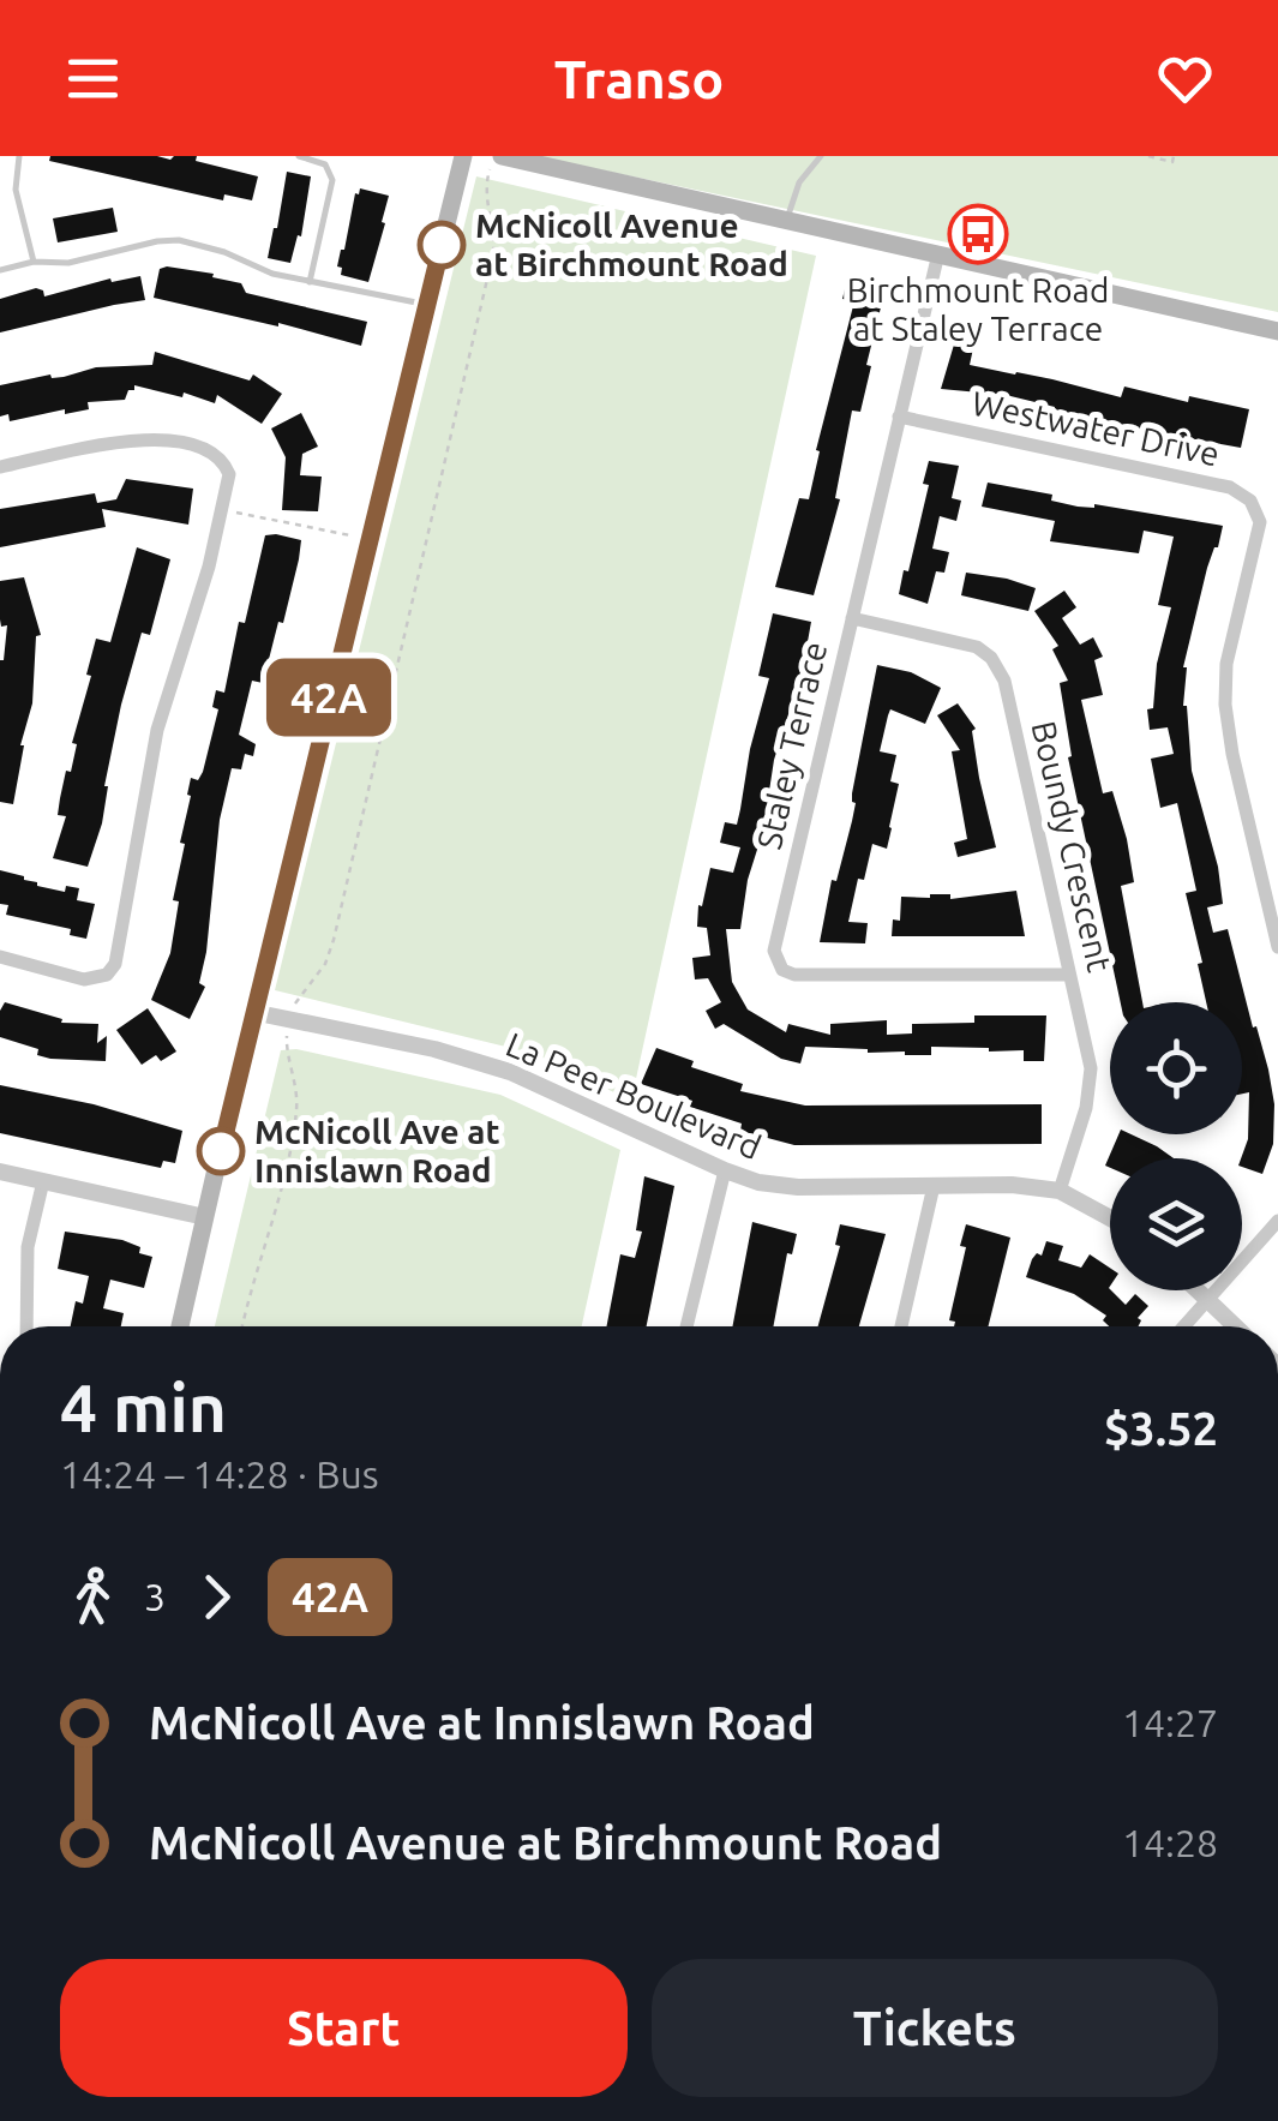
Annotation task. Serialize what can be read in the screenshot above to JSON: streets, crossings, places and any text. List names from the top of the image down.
{
  "streets": {
    "street": [
      "Westwater Drive",
      "Staley Terrace",
      "Boundy Crescent",
      "La Peer Boulevard"
    ]
  },
  "crossings": [
    ["Westwater Drive", "Staley Terrace"],
    ["Staley Terrace", "Boundy Crescent"],
    ["Boundy Crescent", "La Peer Boulevard"]
  ],
  "places": {
    "bus stop": ["Birchmount Road at Staley Terrace"],
    "other": ["McNicoll Avenue at Birchmount Road", "McNicoll Ave at Innislawn Road"]
  },
  "lines": ["bus line 42A"],
  "page": {
    "header": "Transo",
    "on_map": "42A",
    "heading": ["4 min", "14:24 – 14:28 · Bus", "$3.52"],
    "legs": ["3", "42A"],
    "list": [
      {
        "name": "McNicoll Ave at Innislawn Road",
        "value": "14:27"
      },
      {
        "name": "McNicoll Avenue at Birchmount Road",
        "value": "14:28"
      }
    ],
    "buttons": ["Start", "Tickets"]
  }
}
